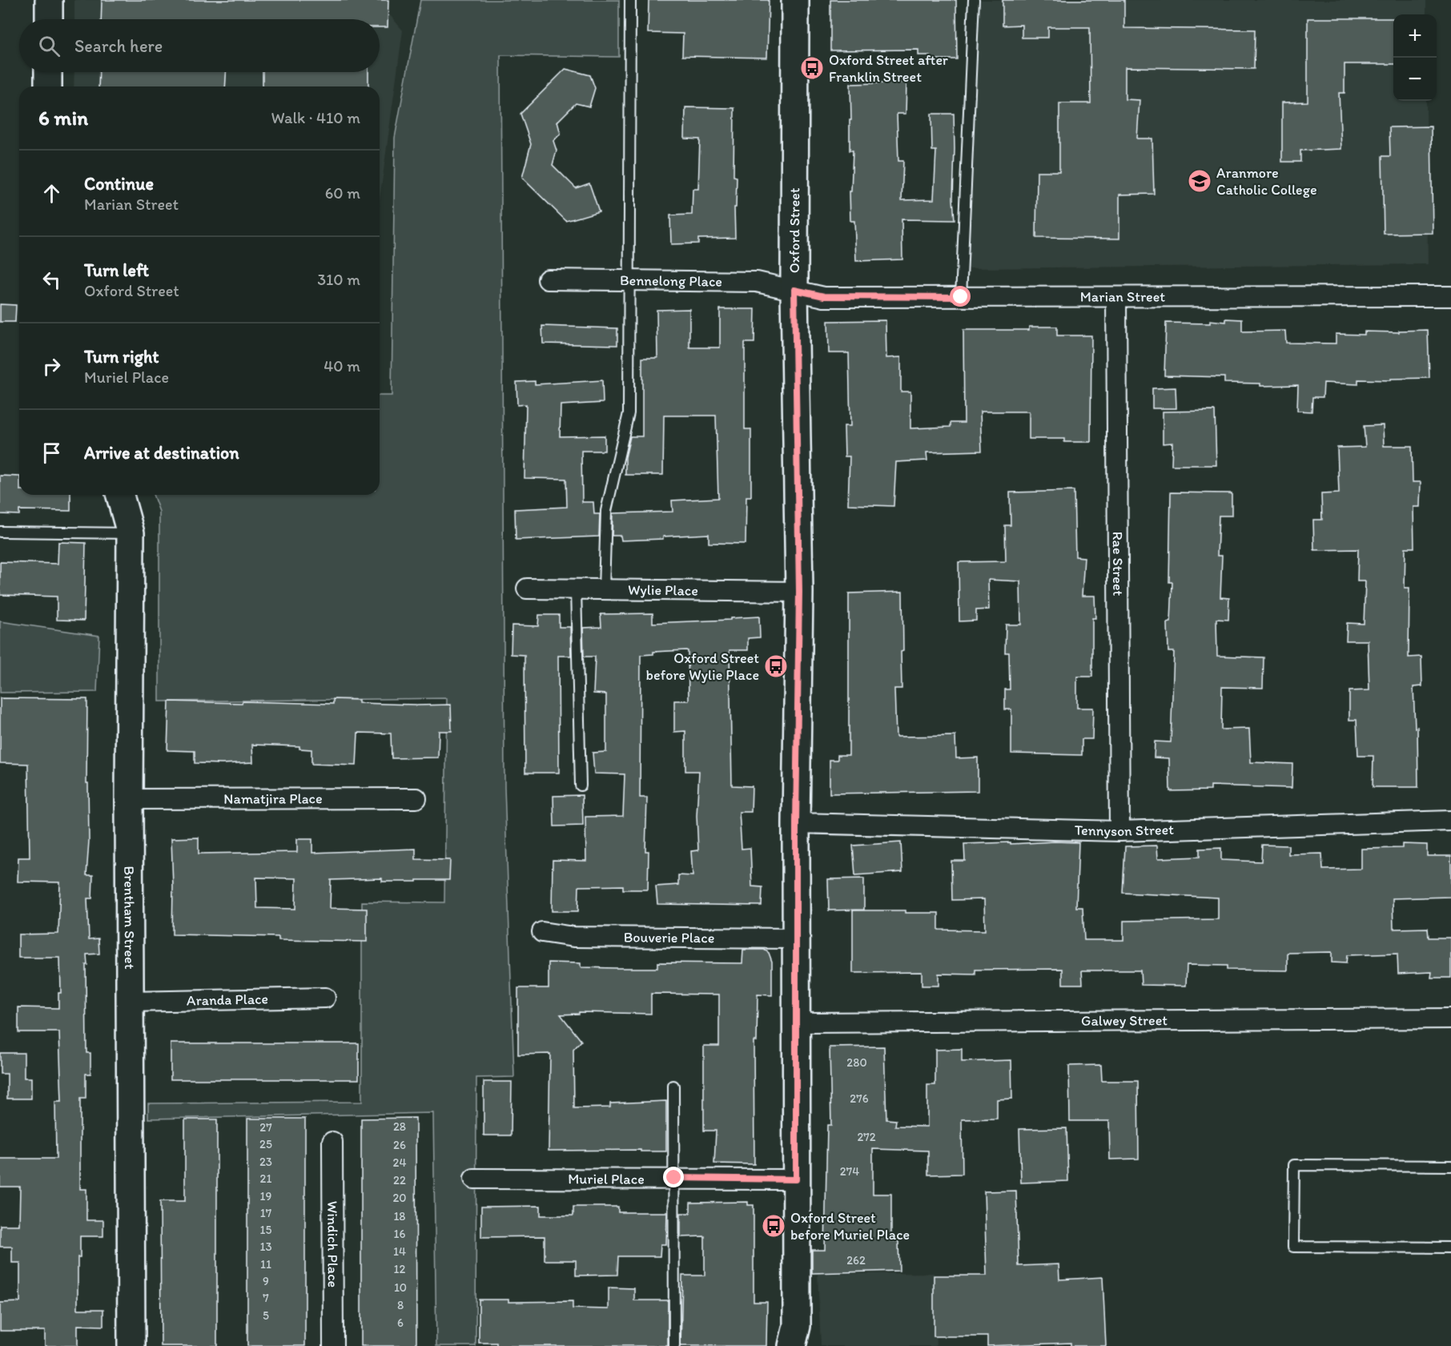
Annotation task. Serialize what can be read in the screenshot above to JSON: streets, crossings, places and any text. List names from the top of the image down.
{
  "streets": {
    "main road": ["Oxford Street", "Brentham Street"],
    "street": [
      "Bennelong Place",
      "Marian Street",
      "Rae Street",
      "Wylie Place",
      "Namatjira Place",
      "Tennyson Street",
      "Bouverie Place",
      "Aranda Place",
      "Galwey Street",
      "Muriel Place",
      "Windich Place"
    ]
  },
  "crossings": [
    ["Oxford Street", "Bennelong Place"],
    ["Oxford Street", "Marian Street"],
    ["Oxford Street", "Wylie Place"],
    ["Oxford Street", "Tennyson Street"],
    ["Oxford Street", "Bouverie Place"],
    ["Oxford Street", "Galwey Street"],
    ["Oxford Street", "Muriel Place"],
    ["Bennelong Place", "Marian Street"],
    ["Marian Street", "Rae Street"],
    ["Rae Street", "Tennyson Street"],
    ["Namatjira Place", "Brentham Street"],
    ["Brentham Street", "Aranda Place"]
  ],
  "places": {
    "bus stop": ["Oxford Street after Franklin Street", "Oxford Street before Wylie Place", "Oxford Street before Muriel Place"],
    "school or university": ["Aranmore Catholic College"]
  },
  "house_numbers": [
    "280",
    "276",
    "28",
    "27",
    "272",
    "25",
    "26",
    "23",
    "24",
    "274",
    "21",
    "22",
    "19",
    "20",
    "17",
    "18",
    "15",
    "16",
    "13",
    "14",
    "262",
    "11",
    "12",
    "9",
    "10",
    "7",
    "8",
    "5",
    "6"
  ],
  "page": {
    "map_buttons": ["+", "−"],
    "search": "Search here",
    "heading": ["6 min", "Walk · 410 m"],
    "list": [
      ["Continue", "Marian Street", "60 m"],
      ["Turn left", "Oxford Street", "310 m"],
      ["Turn right", "Muriel Place", "40 m"],
      "Arrive at destination"
    ]
  }
}
